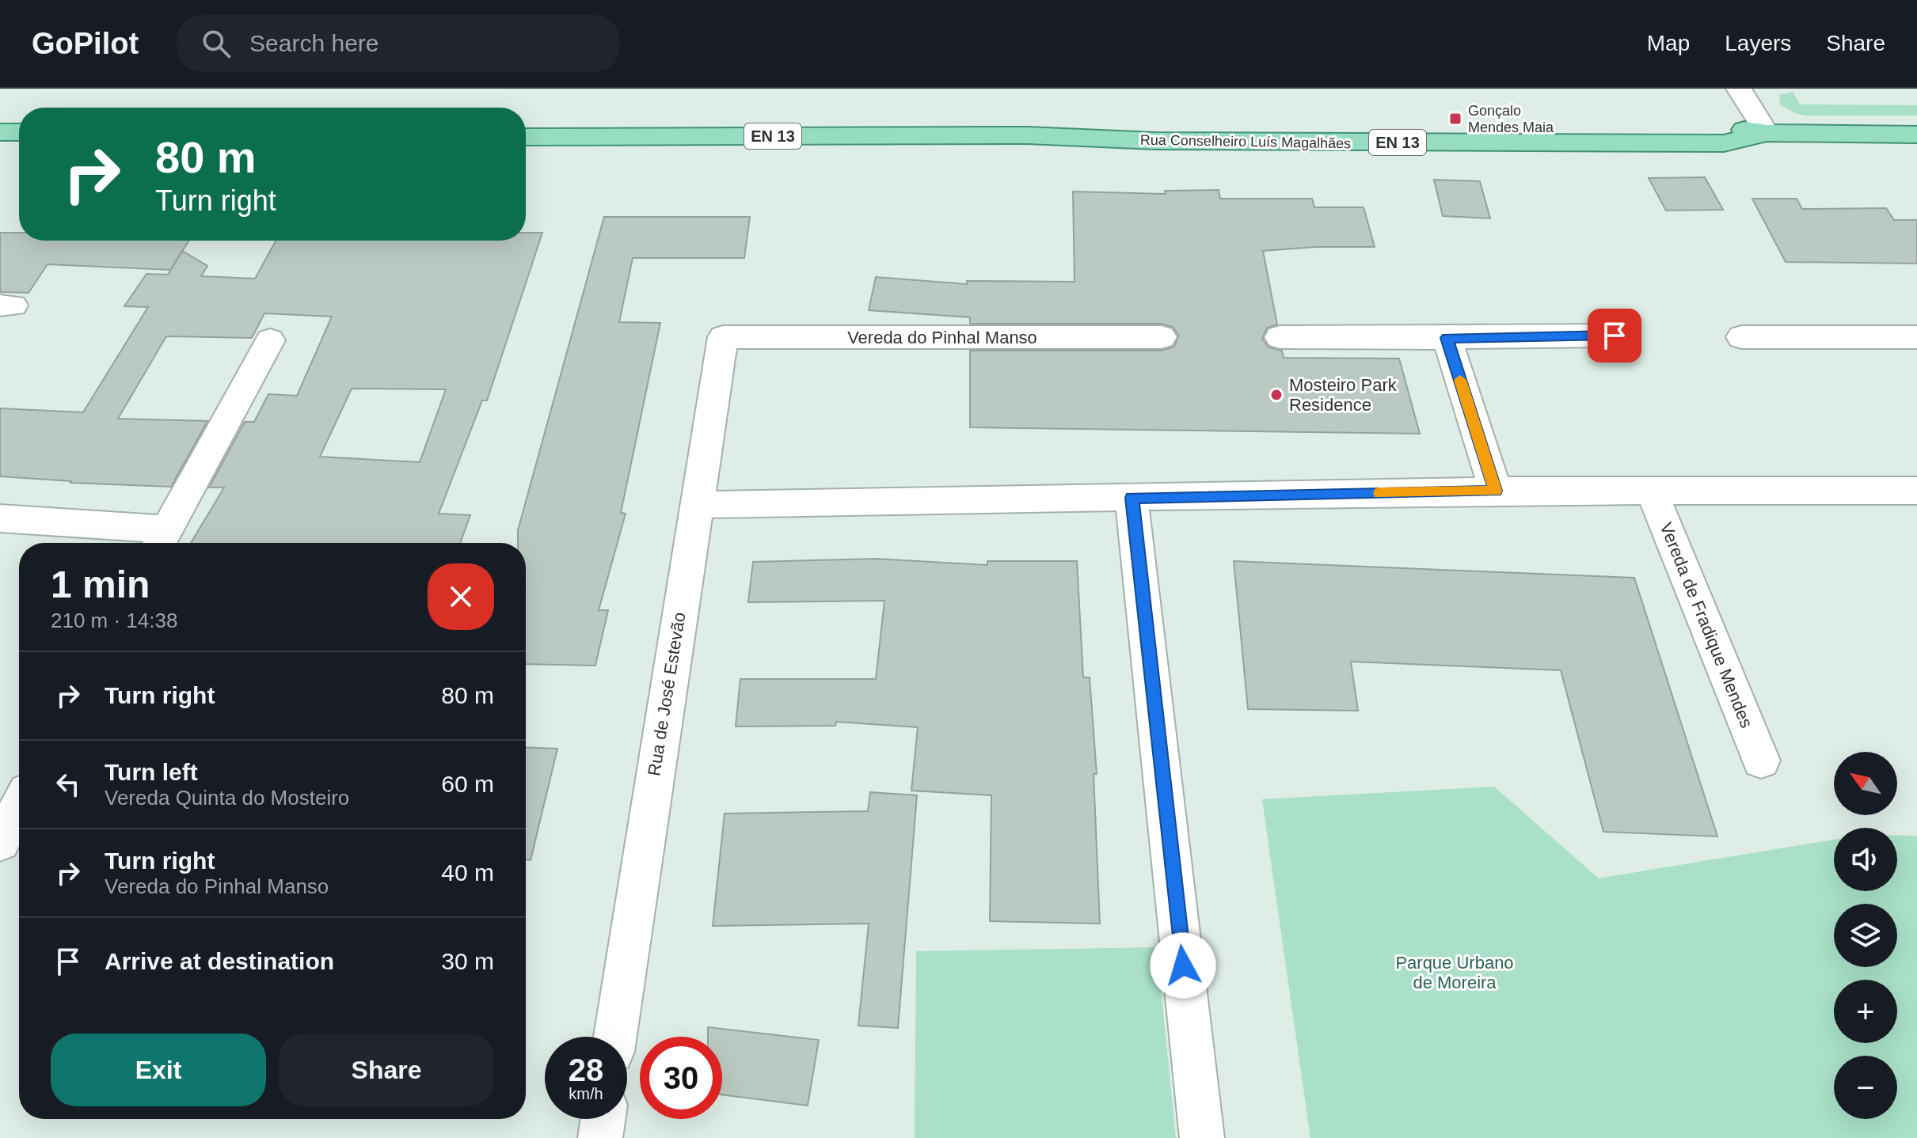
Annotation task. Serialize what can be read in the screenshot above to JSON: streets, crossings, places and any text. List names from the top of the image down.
{
  "streets": {
    "main road": ["EN 13", "Rua Conselheiro Luís Magalhães"],
    "street": ["Vereda do Pinhal Manso", "Vereda de Fradique Mendes", "Rua de José Estevão"]
  },
  "crossings": [
    ["Vereda do Pinhal Manso", "Rua de José Estevão"]
  ],
  "parks": ["Parque Urbano de Moreira"],
  "places": {
    "transit": ["Gonçalo Mendes Maia"],
    "other": ["Mosteiro Park Residence"]
  },
  "north": "top left",
  "page": {
    "header": "GoPilot",
    "search": "Search here",
    "nav": ["Map", "Layers", "Share"],
    "turn": ["80 m", "Turn right"],
    "heading": ["1 min", "210 m · 14:38"],
    "list": [
      {
        "name": "Turn right",
        "value": "80 m"
      },
      {
        "name": "Turn left",
        "note": "Vereda Quinta do Mosteiro",
        "value": "60 m"
      },
      {
        "name": "Turn right",
        "note": "Vereda do Pinhal Manso",
        "value": "40 m"
      },
      {
        "name": "Arrive at destination",
        "value": "30 m"
      }
    ],
    "map_buttons": ["+", "−"],
    "buttons": ["Exit", "Share"],
    "speed": "28 km/h",
    "limit": "30"
  }
}
